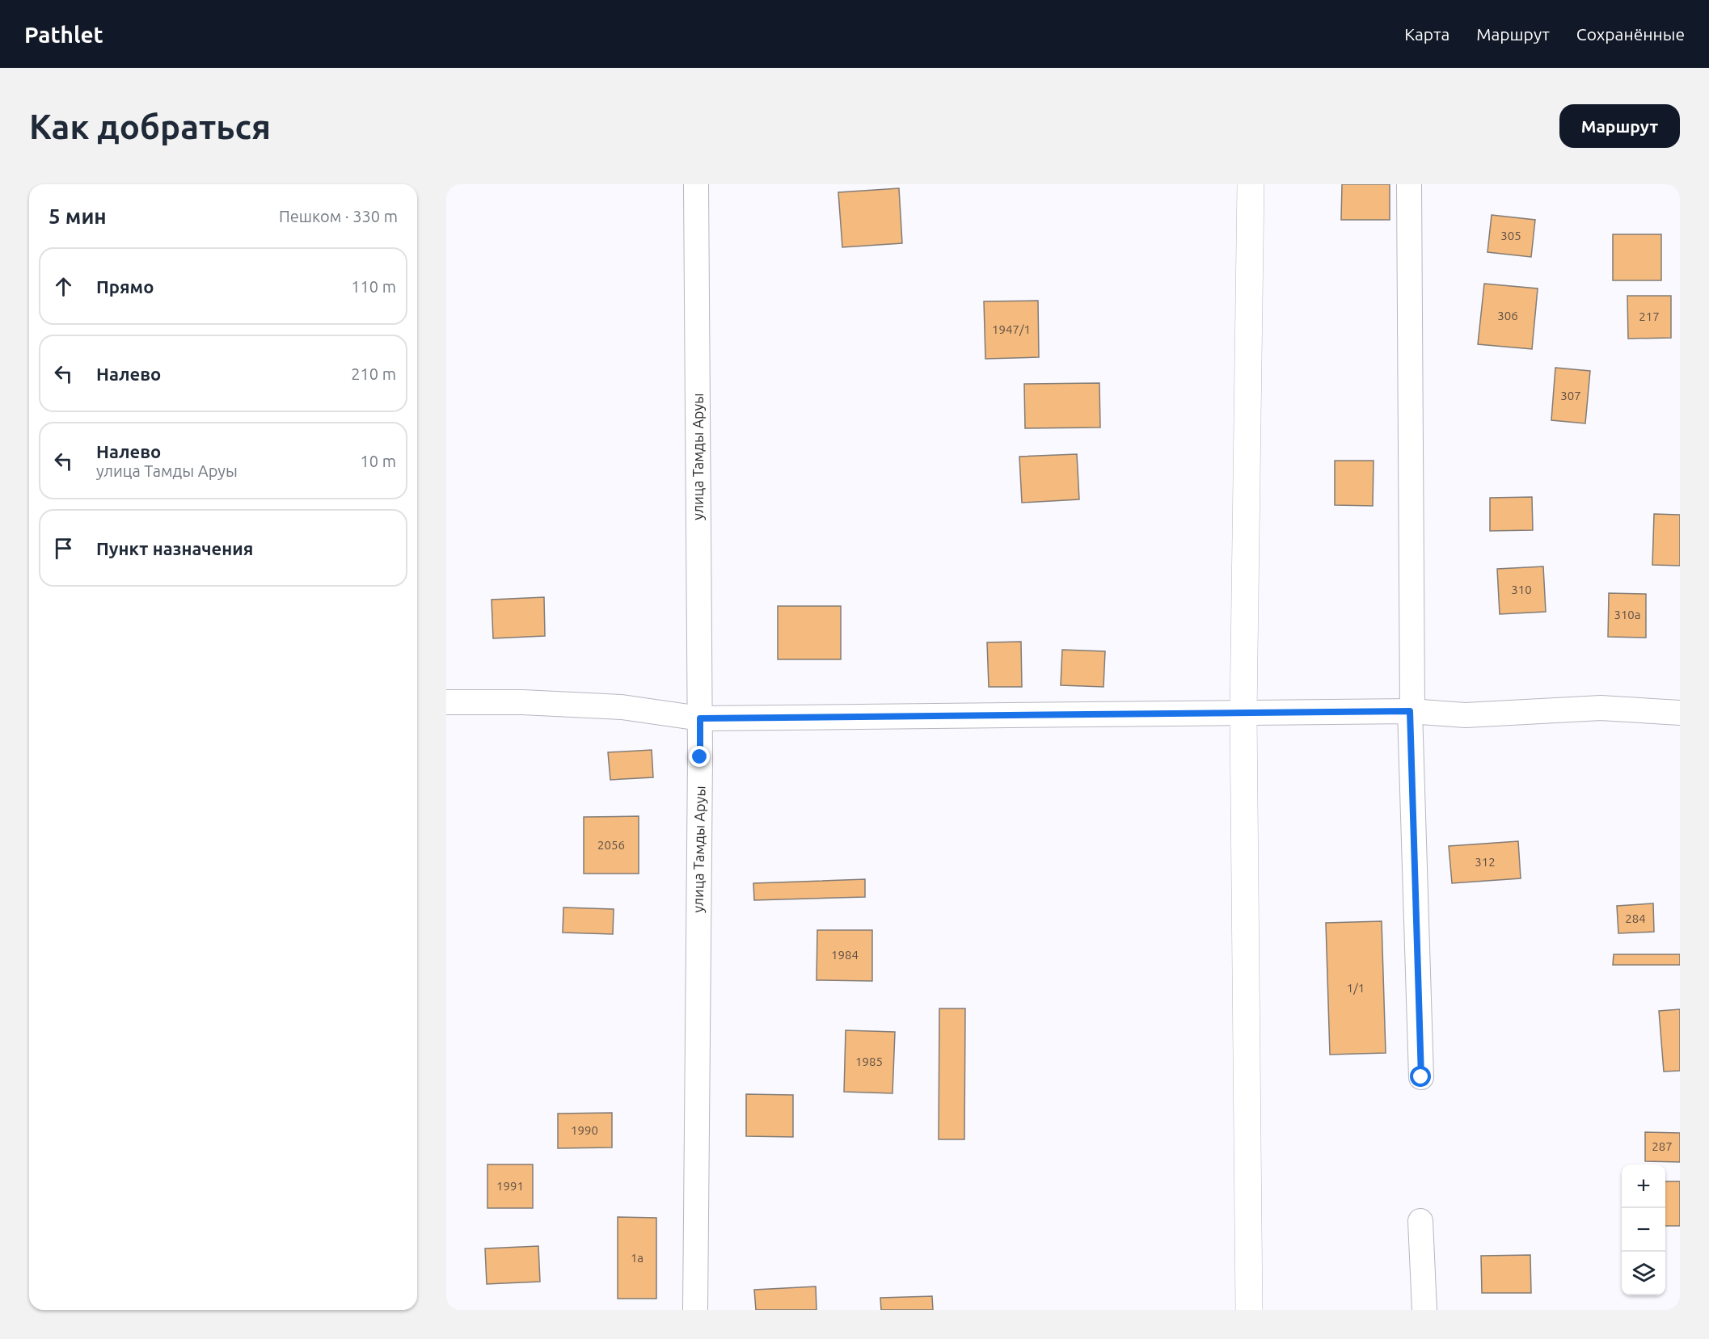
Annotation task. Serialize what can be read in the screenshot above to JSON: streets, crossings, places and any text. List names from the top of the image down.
{
  "streets": {
    "street": ["улица Тамды Аруы"]
  },
  "house_numbers": [
    "305",
    "306",
    "217",
    "1947/1",
    "307",
    "310",
    "310а",
    "2056",
    "312",
    "284",
    "1984",
    "1/1",
    "1985",
    "1990",
    "287",
    "1991",
    "1а"
  ],
  "page": {
    "header": "Pathlet",
    "nav": ["Карта", "Маршрут", "Сохранённые"],
    "buttons": "Маршрут",
    "title": "Как добраться",
    "heading": ["5 мин", "Пешком · 330 m"],
    "list": [
      ["Прямо", "110 m"],
      ["Налево", "210 m"],
      ["Налево", "улица Тамды Аруы", "10 m"],
      "Пункт назначения"
    ],
    "map_buttons": ["+", "−"]
  }
}
